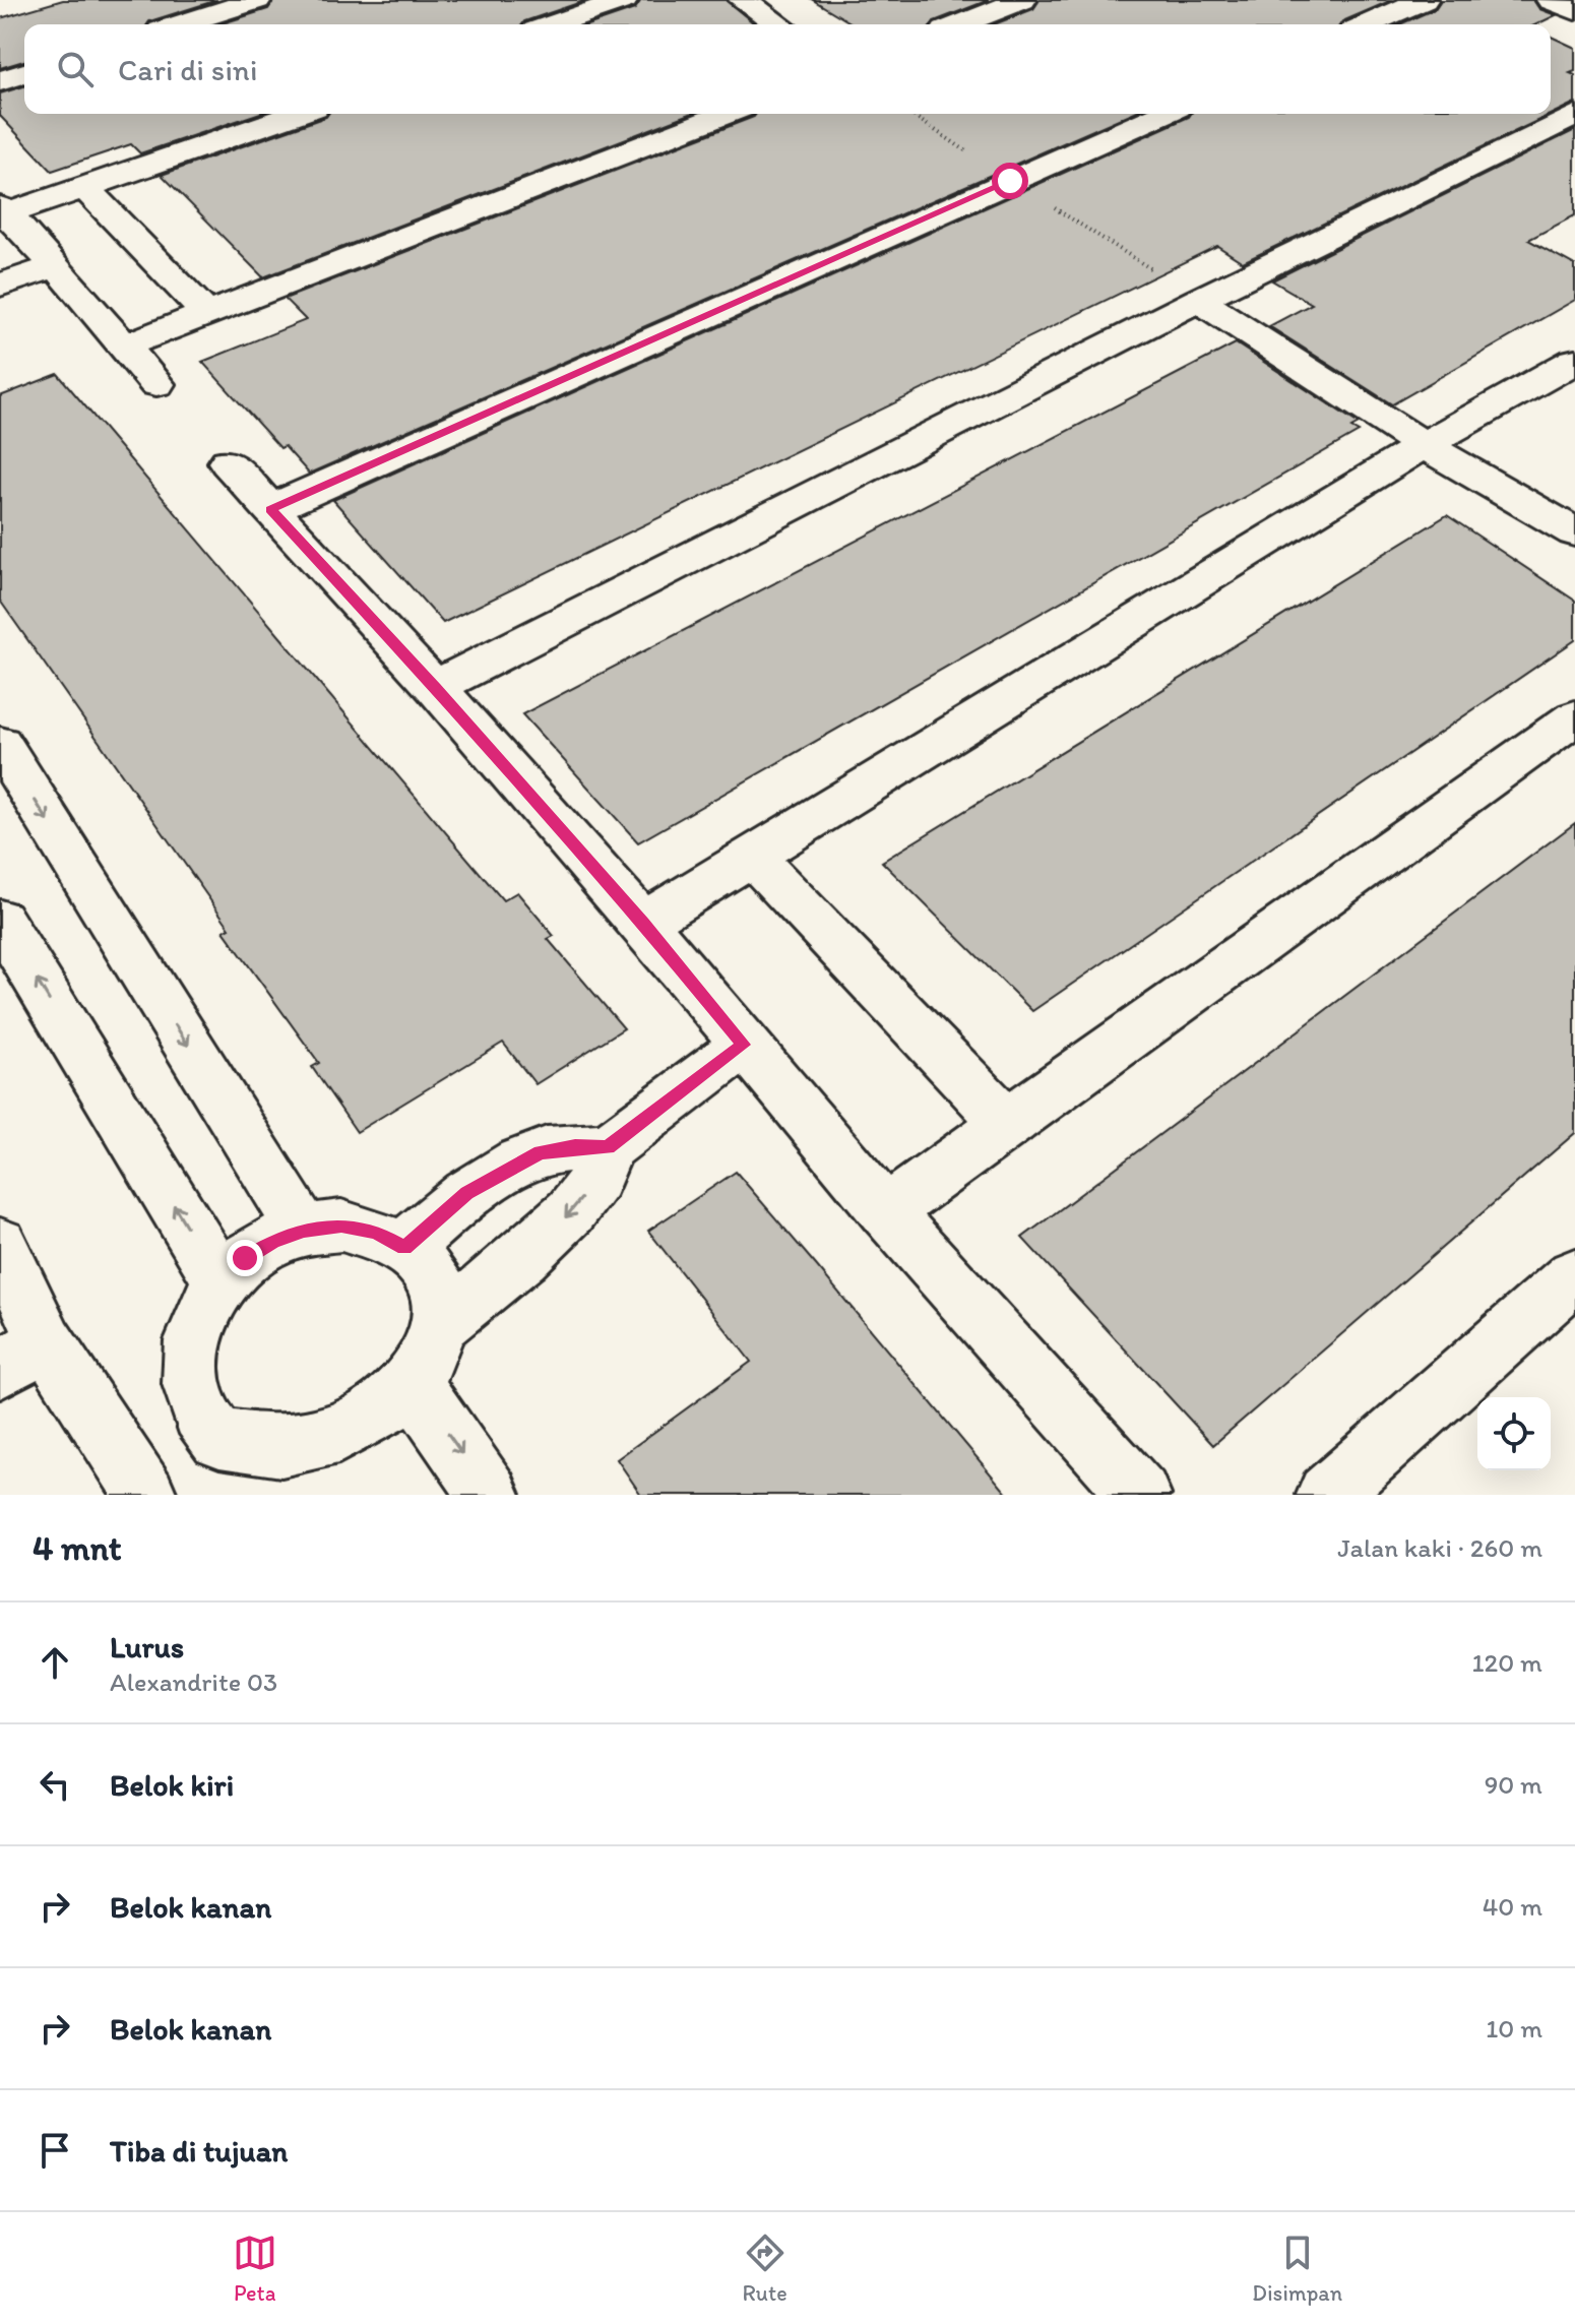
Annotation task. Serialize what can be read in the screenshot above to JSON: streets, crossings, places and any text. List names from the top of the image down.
{
  "page": {
    "search": "Cari di sini",
    "heading": ["4 mnt", "Jalan kaki · 260 m"],
    "list": [
      ["Lurus", "Alexandrite 03", "120 m"],
      ["Belok kiri", "90 m"],
      ["Belok kanan", "40 m"],
      ["Belok kanan", "10 m"],
      "Tiba di tujuan"
    ],
    "nav": ["Peta", "Rute", "Disimpan"]
  }
}
